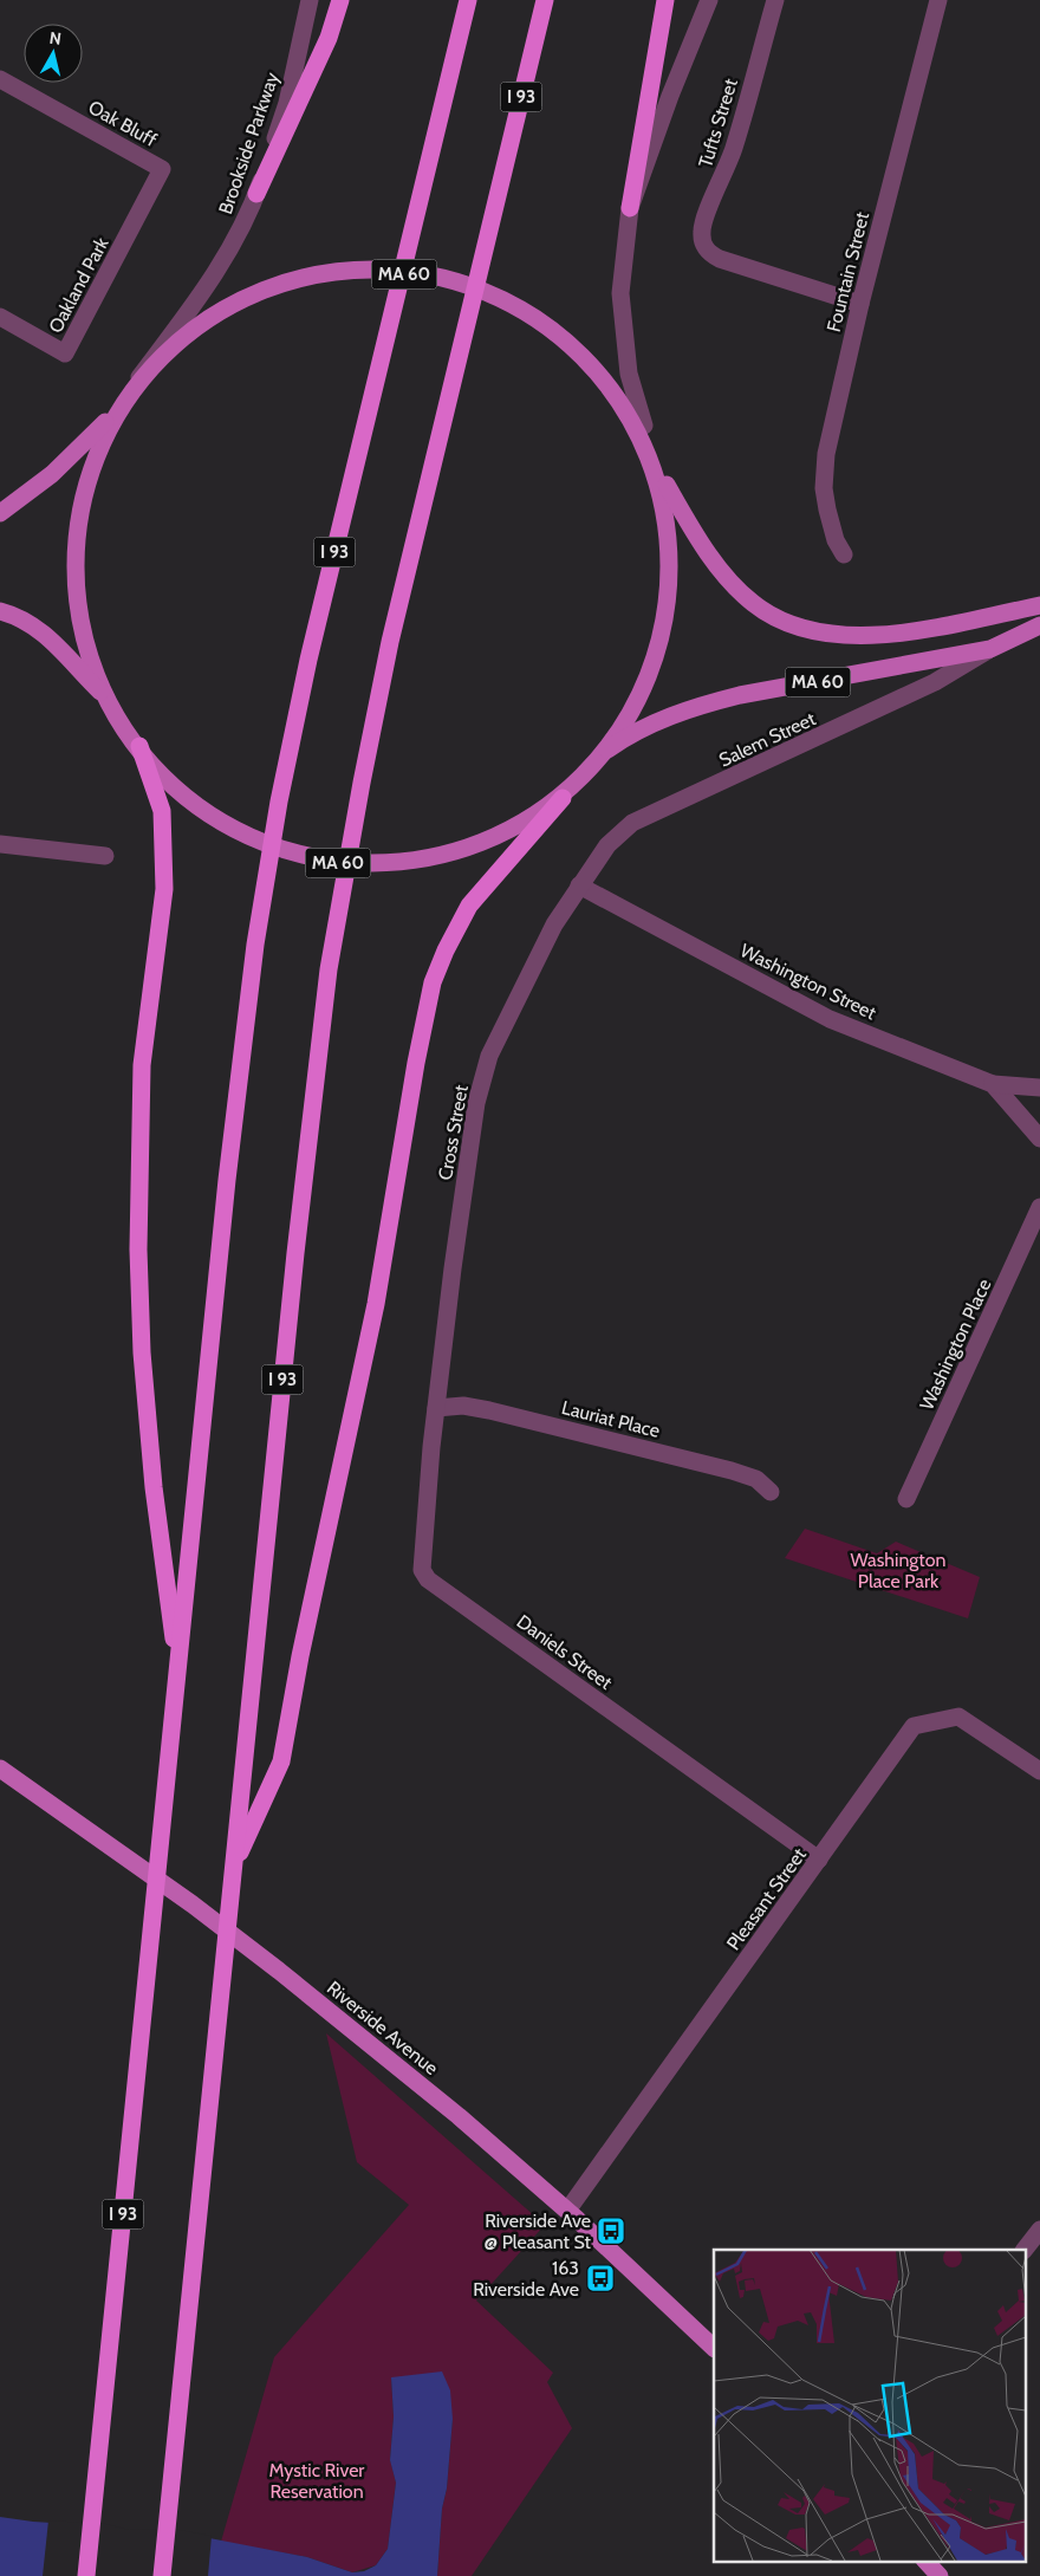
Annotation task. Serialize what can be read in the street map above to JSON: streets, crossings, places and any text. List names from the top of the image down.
{
  "streets": {
    "highway": ["I 93"],
    "main road": ["MA 60", "Salem Street", "Riverside Avenue"],
    "street": [
      "Oak Bluff",
      "Tufts Street",
      "Brookside Parkway",
      "Fountain Street",
      "Oakland Park",
      "Washington Street",
      "Cross Street",
      "Washington Place",
      "Lauriat Place",
      "Daniels Street",
      "Pleasant Street"
    ]
  },
  "crossings": [
    ["Oak Bluff", "Oakland Park"],
    ["Tufts Street", "Fountain Street"],
    ["Brookside Parkway", "MA 60"],
    ["MA 60", "Salem Street"],
    ["Salem Street", "Washington Street"],
    ["Salem Street", "Cross Street"],
    ["Washington Street", "Cross Street"],
    ["Cross Street", "Lauriat Place"],
    ["Cross Street", "Daniels Street"],
    ["Lauriat Place", "Daniels Street"],
    ["Daniels Street", "Pleasant Street"],
    ["Pleasant Street", "Riverside Avenue"]
  ],
  "parks": ["Washington Place Park", "Mystic River Reservation"],
  "places": {
    "bus stop": ["Riverside Ave @ Pleasant St", "163 Riverside Ave"]
  },
  "north": "top"
}
